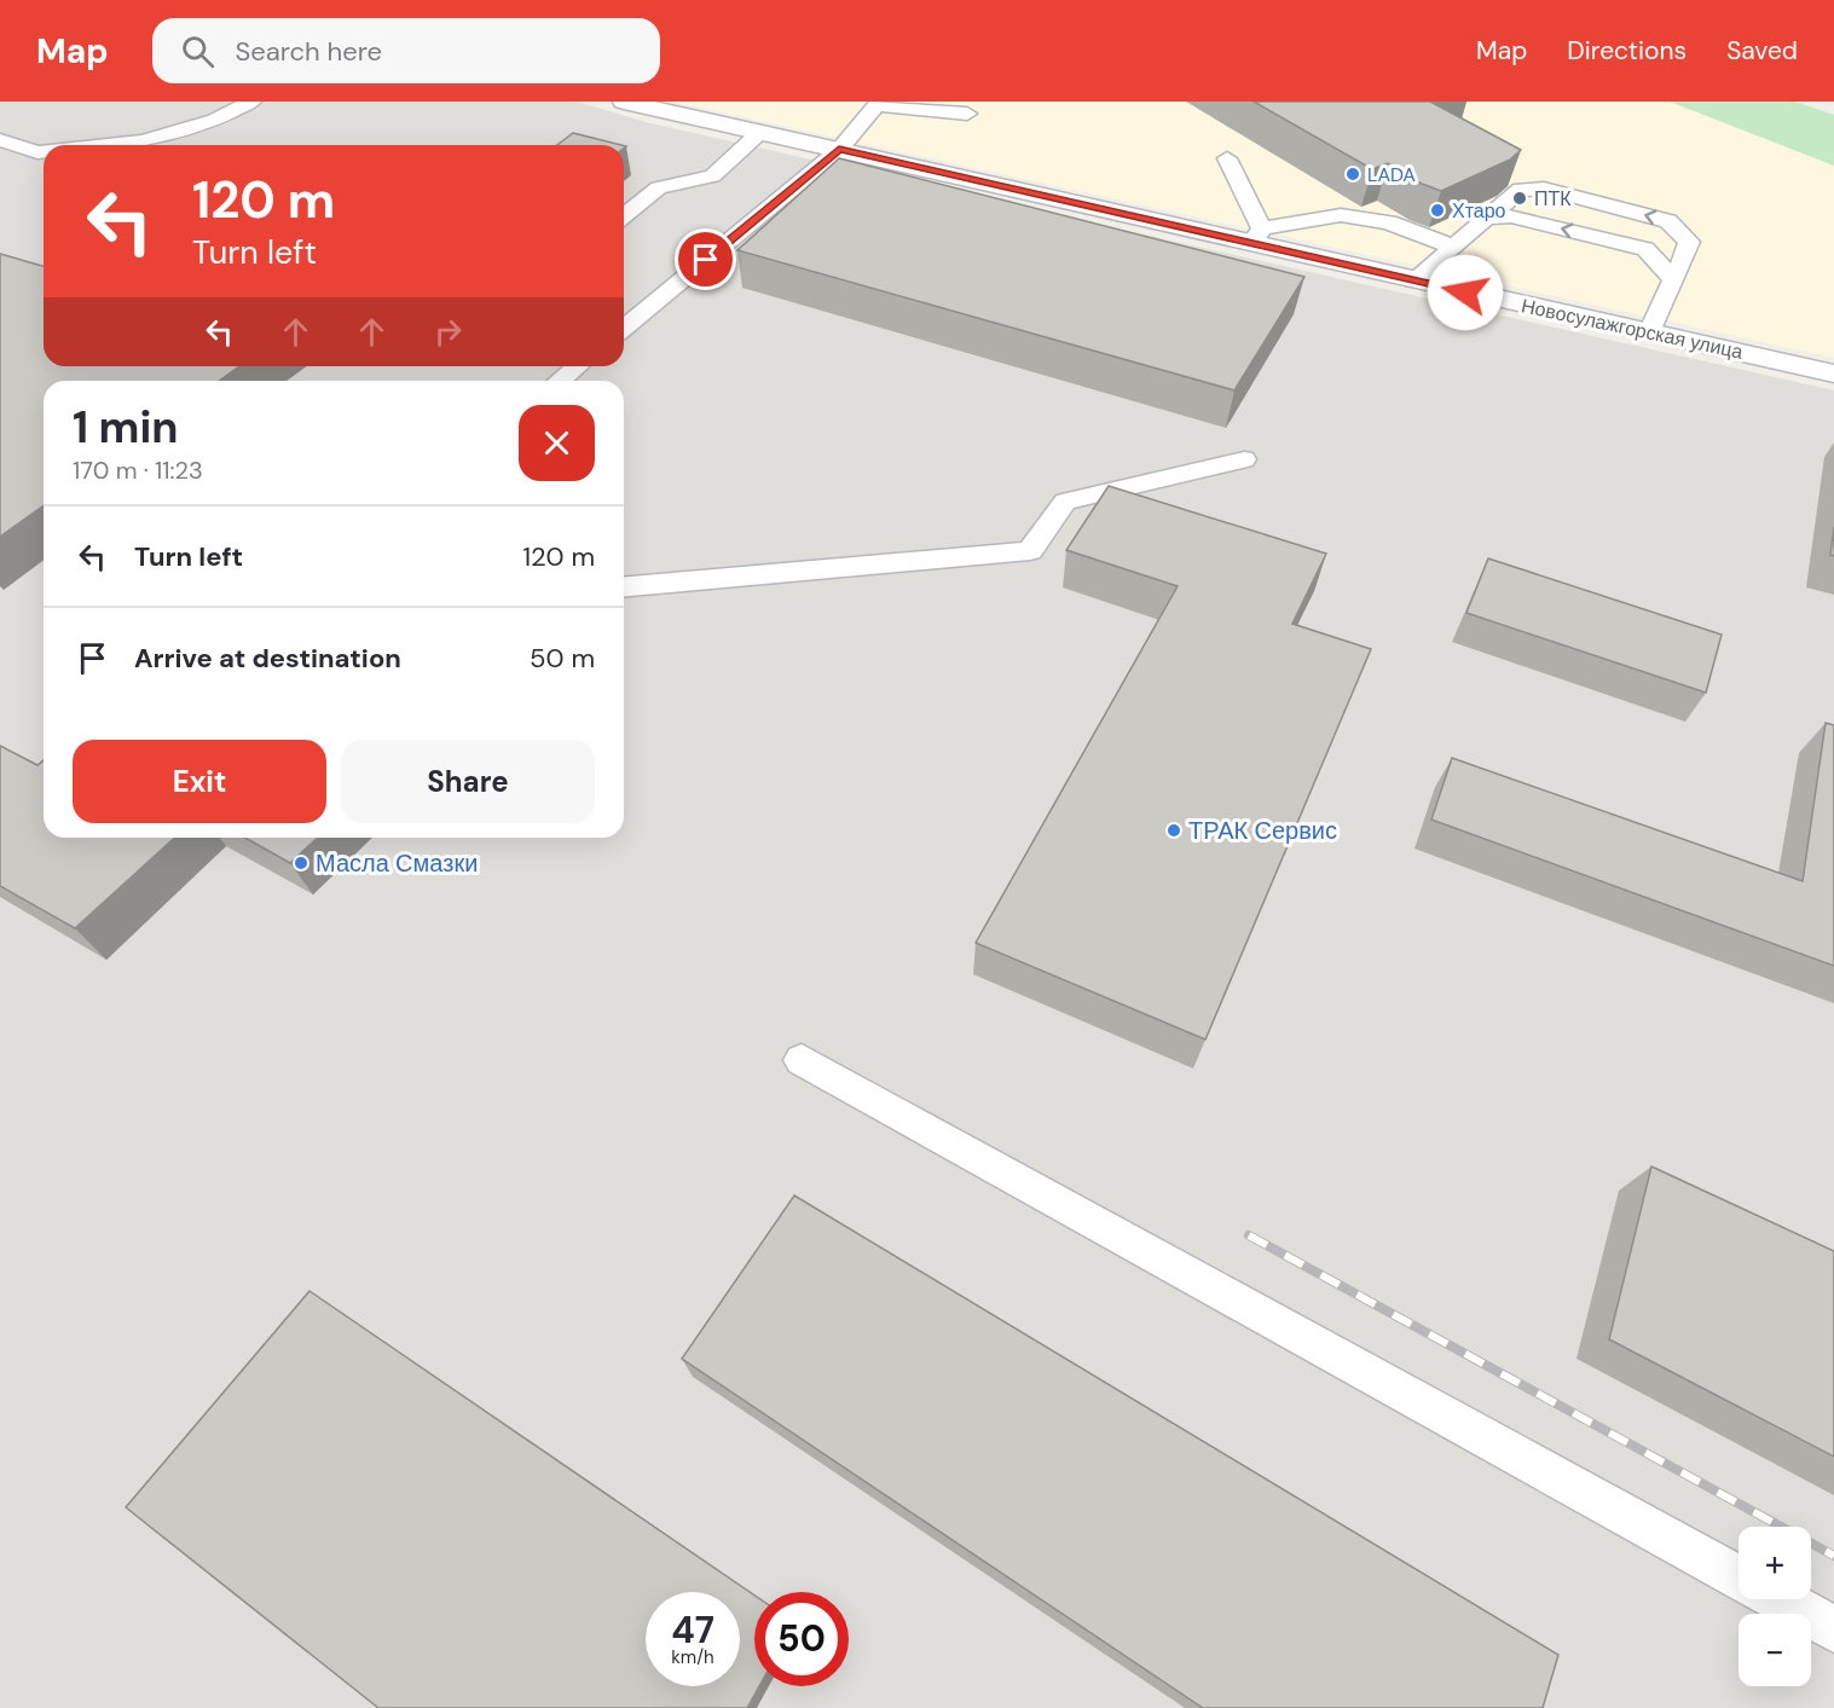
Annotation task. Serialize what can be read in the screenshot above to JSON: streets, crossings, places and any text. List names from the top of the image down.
{
  "streets": {
    "main road": ["Новосулажгорская улица"]
  },
  "places": [
    "LADA",
    "ПТК",
    "Хтаро",
    "ТРАК Сервис",
    "Масла Смазки"
  ],
  "page": {
    "header": "Map",
    "search": "Search here",
    "nav": ["Map", "Directions", "Saved"],
    "turn": ["120 m", "Turn left"],
    "heading": ["1 min", "170 m · 11:23"],
    "list": [
      {
        "name": "Turn left",
        "value": "120 m"
      },
      {
        "name": "Arrive at destination",
        "value": "50 m"
      }
    ],
    "buttons": ["Exit", "Share"],
    "map_buttons": ["+", "−"],
    "speed": "47 km/h",
    "limit": "50"
  }
}
